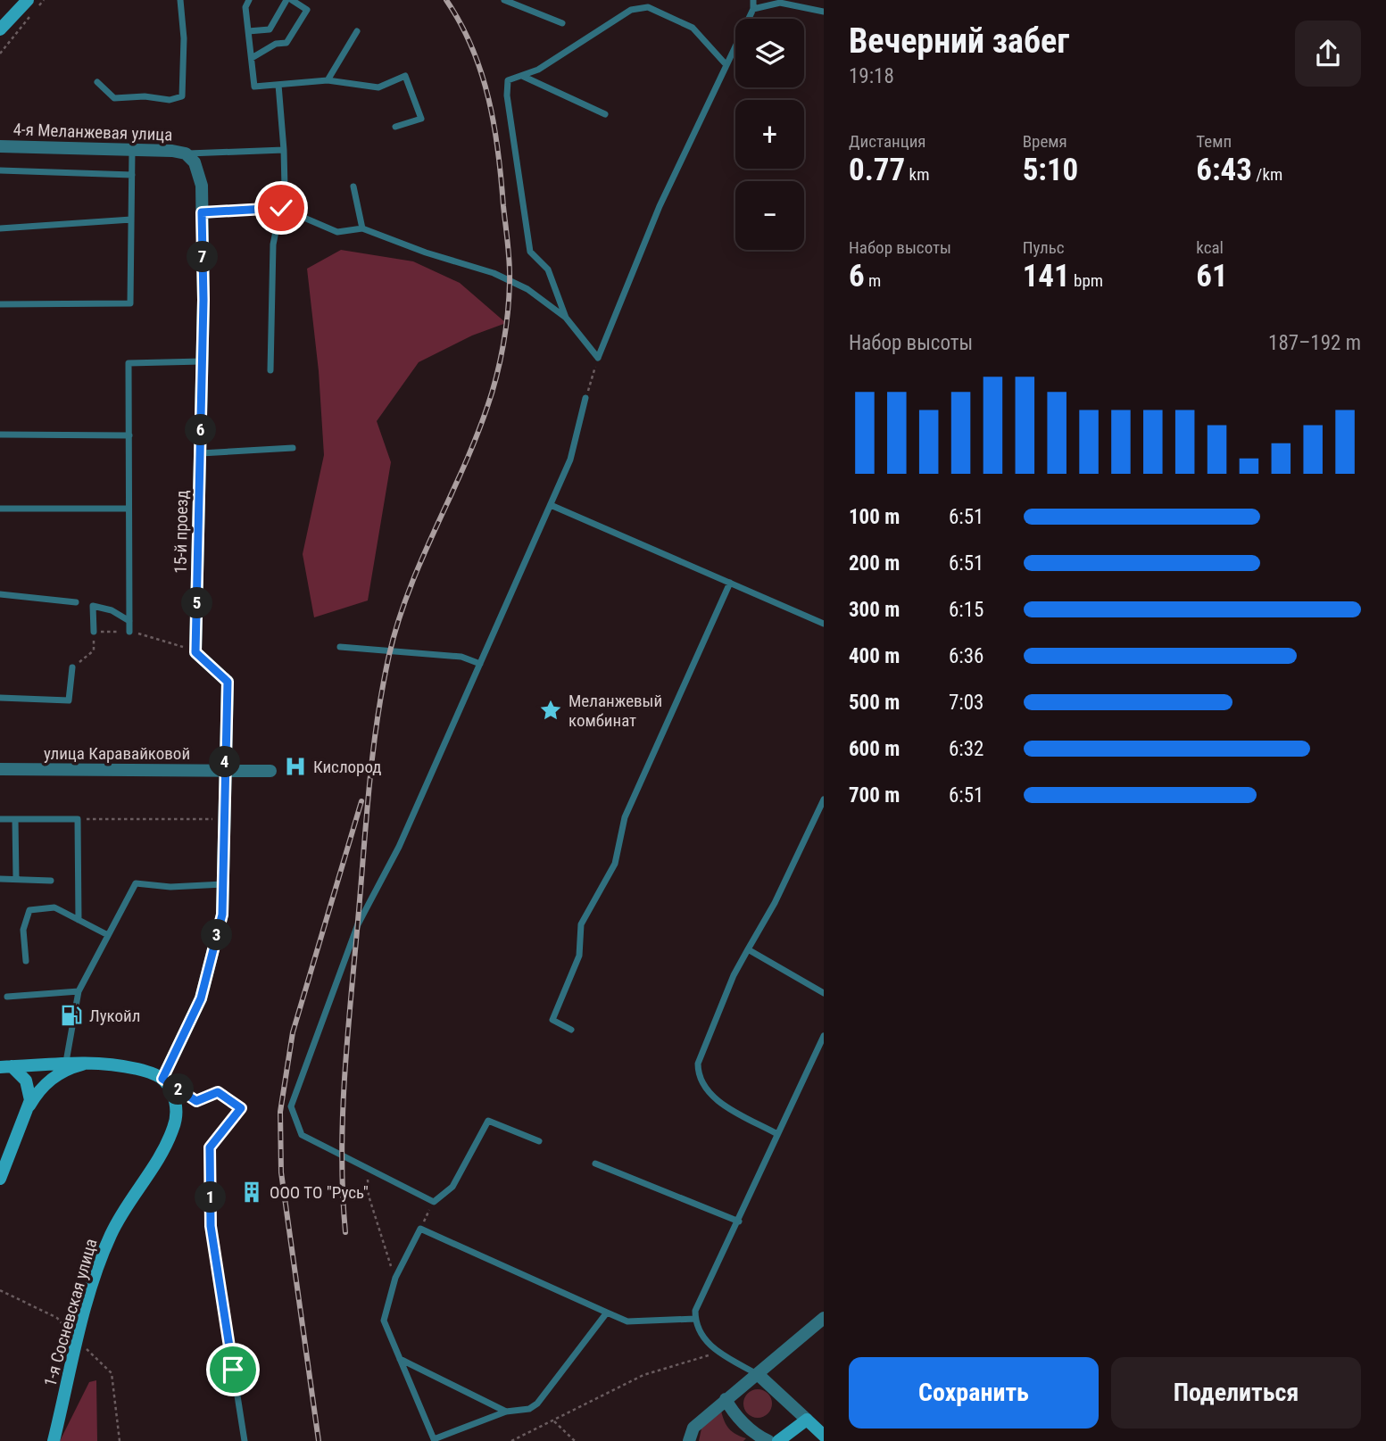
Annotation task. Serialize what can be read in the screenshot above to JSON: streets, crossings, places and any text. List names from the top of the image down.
{
  "streets": {
    "main road": ["1-я Сосневская улица"],
    "street": ["4-я Меланжевая улица", "15-й проезд", "улица Каравайковой"]
  },
  "crossings": [
    ["4-я Меланжевая улица", "15-й проезд"]
  ],
  "places": {
    "place": ["Меланжевый комбинат"],
    "hospital": ["Кислород"],
    "fuel station": ["Лукойл"],
    "building": ["ООО ТО \"Русь\""]
  },
  "page": {
    "heading": ["Вечерний забег", "19:18"],
    "map_buttons": ["+", "−"],
    "stats": [
      ["Дистанция", "0.77 km"],
      ["Время", "5:10"],
      ["Темп", "6:43 /km"],
      ["Набор высоты", "6 m"],
      ["Пульс", "141 bpm"],
      ["kcal", "61"]
    ],
    "pins": [
      "7",
      "6",
      "5",
      "4",
      "3",
      "2",
      "1"
    ],
    "chart": ["Набор высоты", "187–192 m"],
    "list": [
      {
        "name": "100 m",
        "note": "6:51"
      },
      {
        "name": "200 m",
        "note": "6:51"
      },
      {
        "name": "300 m",
        "note": "6:15"
      },
      {
        "name": "400 m",
        "note": "6:36"
      },
      {
        "name": "500 m",
        "note": "7:03"
      },
      {
        "name": "600 m",
        "note": "6:32"
      },
      {
        "name": "700 m",
        "note": "6:51"
      }
    ],
    "buttons": ["Сохранить", "Поделиться"]
  }
}
